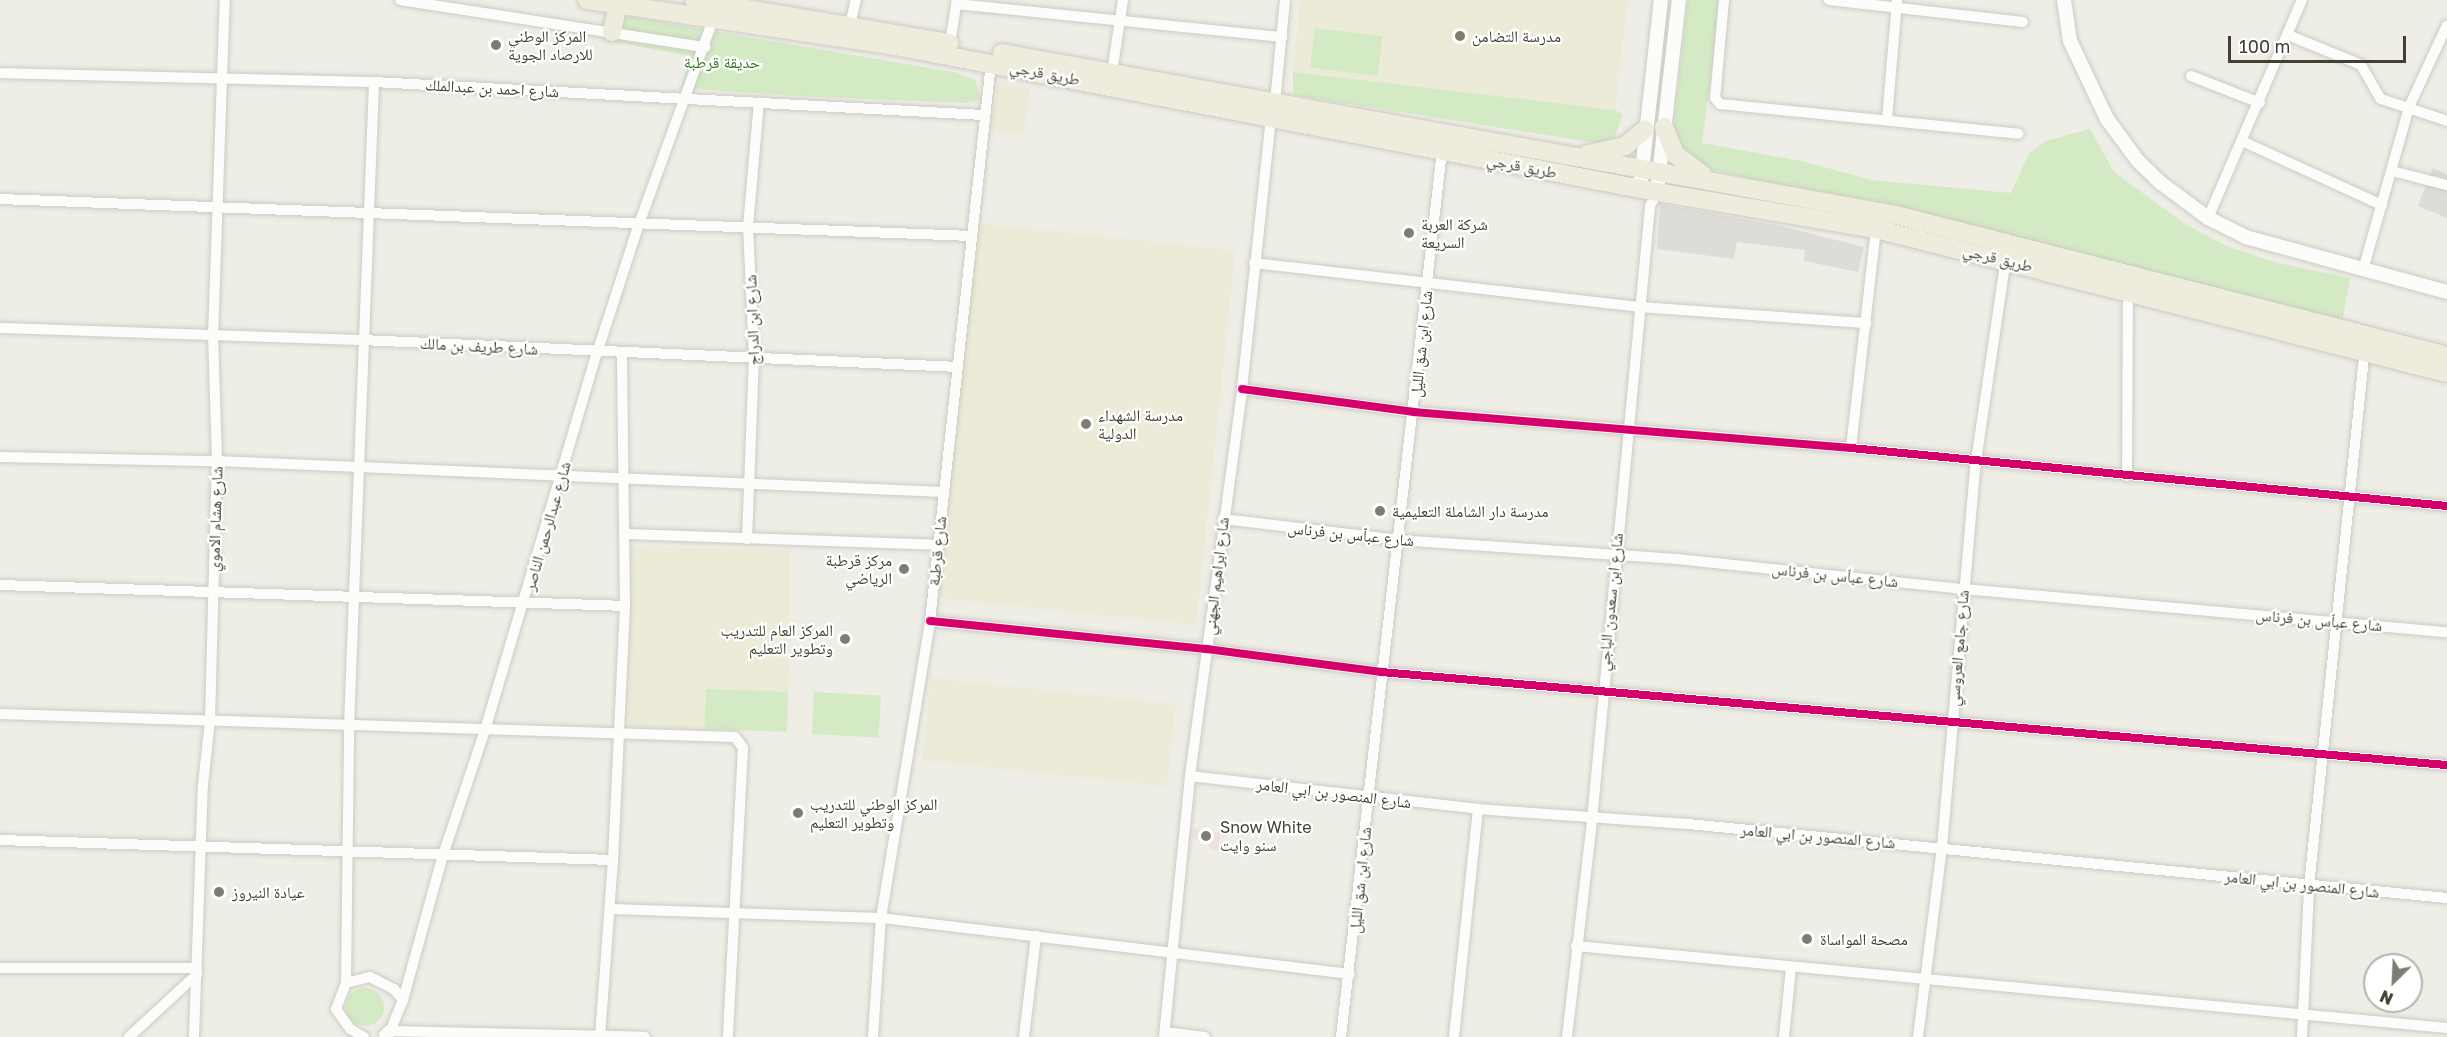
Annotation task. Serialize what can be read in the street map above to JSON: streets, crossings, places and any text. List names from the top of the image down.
{
  "streets": {
    "highway": ["طريق قرجي"],
    "street": [
      "شارع احمد بن عبدالملك",
      "شارع ابن الدراج",
      "شارع ابن شق الليل",
      "شارع طريف بن مالك",
      "شارع هشام الاموي",
      "شارع عبدالرحمن الناصر",
      "شارع عباّس بن فرناس",
      "شارع قرطبة",
      "شارع ابراهيم الجهني",
      "شارع ابن سعدون الباجي",
      "شارع جامع العروسي",
      "شارع المنصور بن ابي العامر"
    ]
  },
  "crossings": [
    ["طريق قرجي", "شارع ابن شق الليل"],
    ["طريق قرجي", "شارع عبدالرحمن الناصر"],
    ["طريق قرجي", "شارع قرطبة"],
    ["طريق قرجي", "شارع ابراهيم الجهني"],
    ["طريق قرجي", "شارع ابن سعدون الباجي"],
    ["طريق قرجي", "شارع جامع العروسي"],
    ["شارع احمد بن عبدالملك", "شارع ابن الدراج"],
    ["شارع احمد بن عبدالملك", "شارع هشام الاموي"],
    ["شارع احمد بن عبدالملك", "شارع عبدالرحمن الناصر"],
    ["شارع احمد بن عبدالملك", "شارع قرطبة"],
    ["شارع ابن الدراج", "شارع طريف بن مالك"],
    ["شارع ابن شق الليل", "شارع عباّس بن فرناس"],
    ["شارع ابن شق الليل", "شارع المنصور بن ابي العامر"],
    ["شارع طريف بن مالك", "شارع هشام الاموي"],
    ["شارع طريف بن مالك", "شارع عبدالرحمن الناصر"],
    ["شارع طريف بن مالك", "شارع قرطبة"],
    ["شارع عباّس بن فرناس", "شارع ابراهيم الجهني"],
    ["شارع عباّس بن فرناس", "شارع ابن سعدون الباجي"],
    ["شارع عباّس بن فرناس", "شارع جامع العروسي"],
    ["شارع ابراهيم الجهني", "شارع المنصور بن ابي العامر"],
    ["شارع ابن سعدون الباجي", "شارع المنصور بن ابي العامر"],
    ["شارع جامع العروسي", "شارع المنصور بن ابي العامر"]
  ],
  "parks": ["حديقة قرطبة"],
  "places": [
    "مدرسة التضامن",
    "المركز الوطني للارصاد الجوية",
    "شركة العربة السريعة",
    "مدرسة الشهداء الدولية",
    "مدرسة دار الشاملة التعليمية",
    "مركز قرطبة الرياضي",
    "المركز العام للتدريب وتطوير التعليم",
    "المركز الوطني للتدريب وتطوير التعليم",
    "Snow White سنو وايت",
    "عيادة النيروز",
    "مصحة المواساة"
  ],
  "scale_bar": "100 m",
  "north": "bottom left"
}
